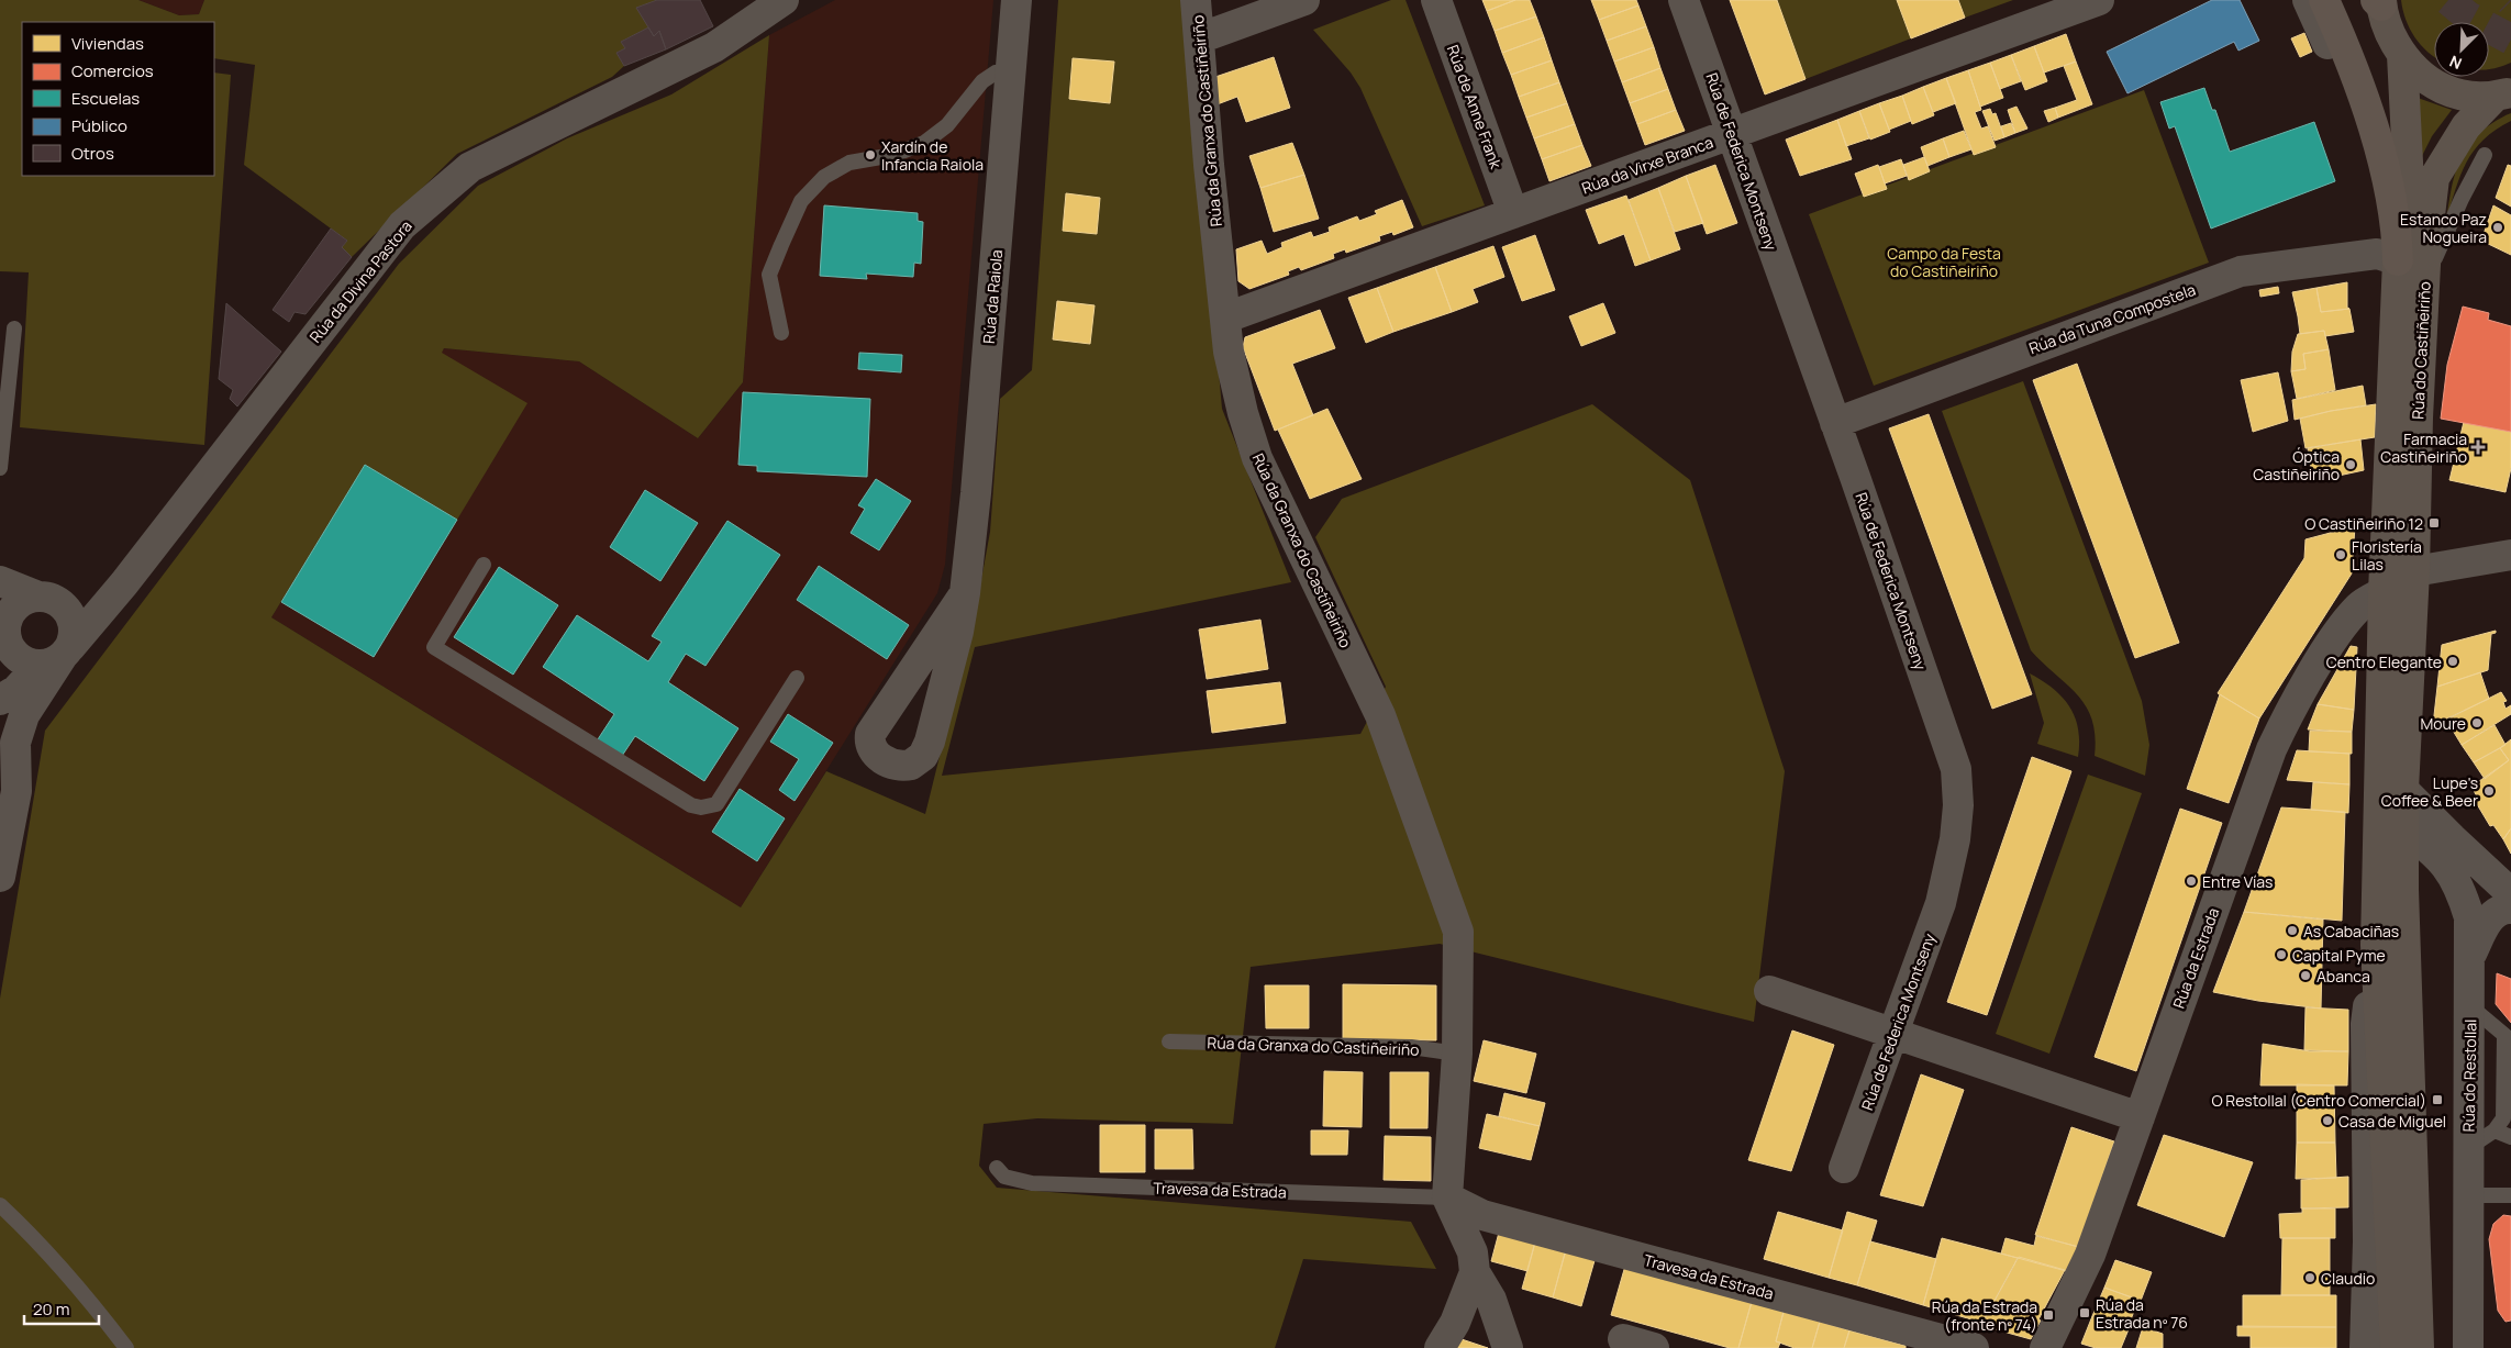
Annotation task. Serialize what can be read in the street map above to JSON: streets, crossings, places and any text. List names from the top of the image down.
{
  "streets": {
    "main road": ["Rúa do Castiñeiriño"],
    "street": [
      "Rúa de Anne Frank",
      "Rúa da Granxa do Castiñeiriño",
      "Rúa de Federica Montseny",
      "Rúa da Virxe Branca",
      "Rúa da Divina Pastora",
      "Rúa da Raiola",
      "Rúa da Tuna Compostela",
      "Rúa da Estrada",
      "Rúa do Restollal",
      "Travesa da Estrada"
    ]
  },
  "crossings": [
    ["Rúa de Anne Frank", "Rúa da Virxe Branca"],
    ["Rúa da Granxa do Castiñeiriño", "Rúa da Virxe Branca"],
    ["Rúa da Granxa do Castiñeiriño", "Travesa da Estrada"],
    ["Rúa de Federica Montseny", "Rúa da Virxe Branca"],
    ["Rúa de Federica Montseny", "Rúa da Tuna Compostela"],
    ["Rúa da Tuna Compostela", "Rúa do Castiñeiriño"],
    ["Rúa do Castiñeiriño", "Rúa da Estrada"]
  ],
  "parks": ["Campo da Festa do Castiñeiriño"],
  "places": {
    "other": [
      "Xardín de Infancia Raiola",
      "Estanco Paz Nogueira",
      "Óptica Castiñeiriño",
      "Floristería Lilas",
      "Centro Elegante",
      "Moure",
      "Lupe's Coffee & Beer",
      "Entre Vías",
      "As Cabaciñas",
      "Capital Pyme",
      "Abanca",
      "Casa de Miguel",
      "Claudio"
    ],
    "health": ["Farmacia Castiñeiriño"],
    "transit": [
      "O Castiñeiriño 12",
      "O Restollal (Centro Comercial)",
      "Rúa da Estrada nº 76",
      "Rúa da Estrada (fronte nº 74)"
    ]
  },
  "legend": [
    "Viviendas",
    "Comercios",
    "Escuelas",
    "Público",
    "Otros"
  ],
  "scale_bar": "20 m",
  "north": "bottom left"
}
